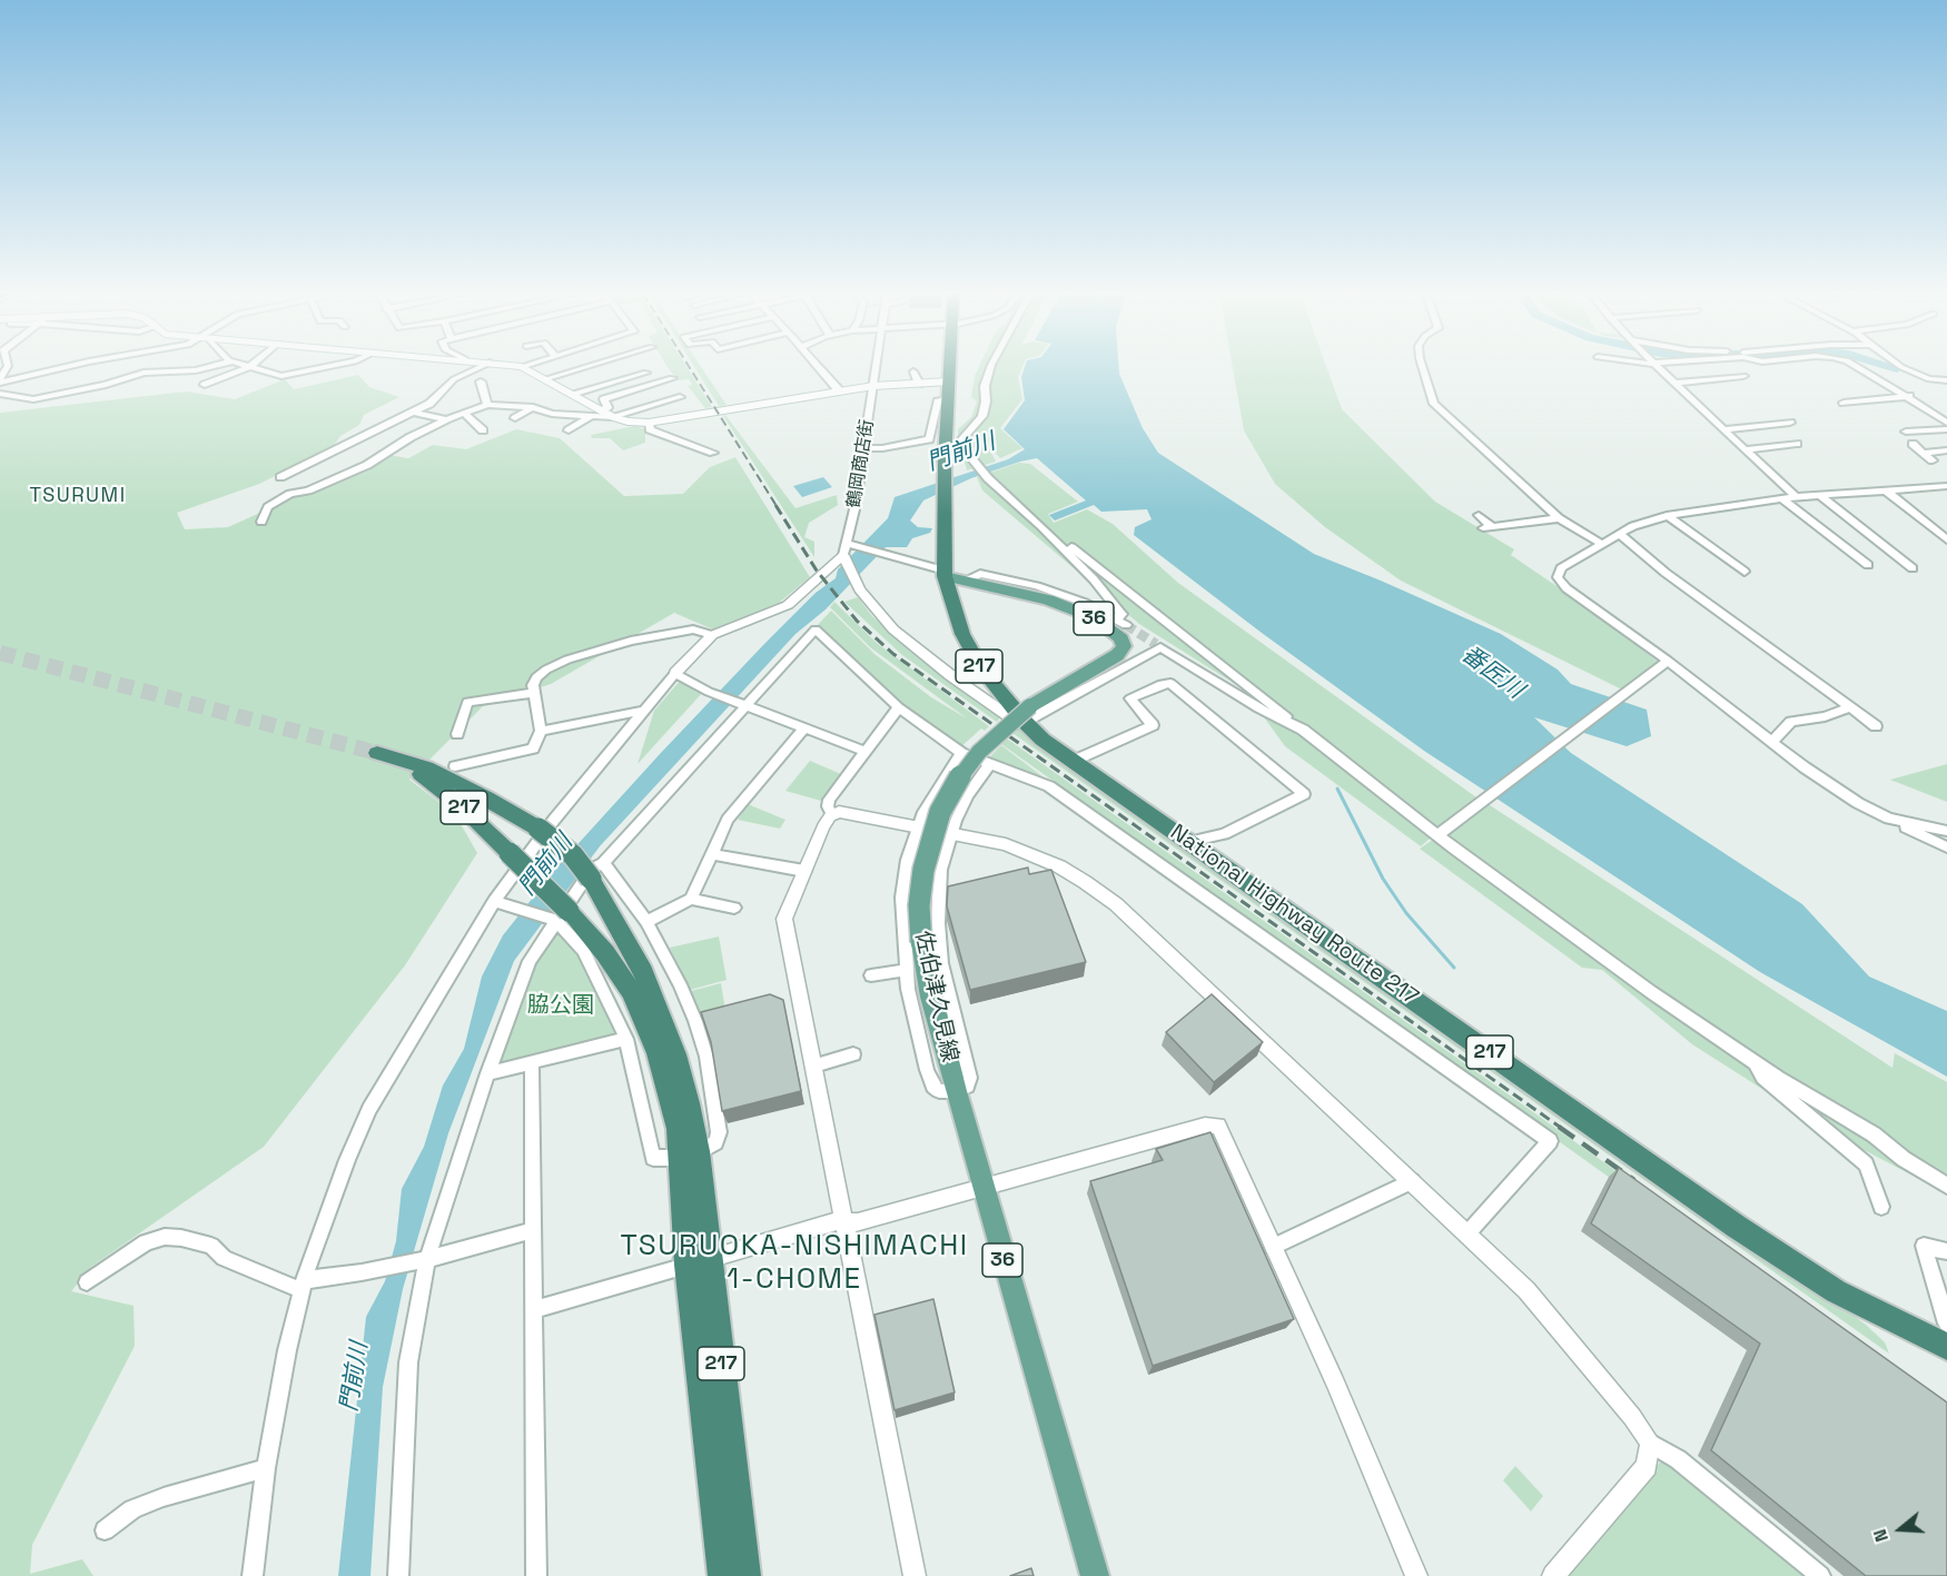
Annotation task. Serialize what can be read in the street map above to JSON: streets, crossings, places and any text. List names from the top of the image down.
{
  "streets": {
    "highway": ["217", "National Highway Route 217"],
    "main road": ["36", "佐伯津久見線"],
    "street": ["鶴岡商店街"]
  },
  "crossings": [
    ["National Highway Route 217", "佐伯津久見線"]
  ],
  "districts": ["TSURUMI", "TSURUOKA-NISHIMACHI 1-CHOME"],
  "water": ["門前川", "番匠川"],
  "parks": ["脇公園"],
  "north": "left"
}
